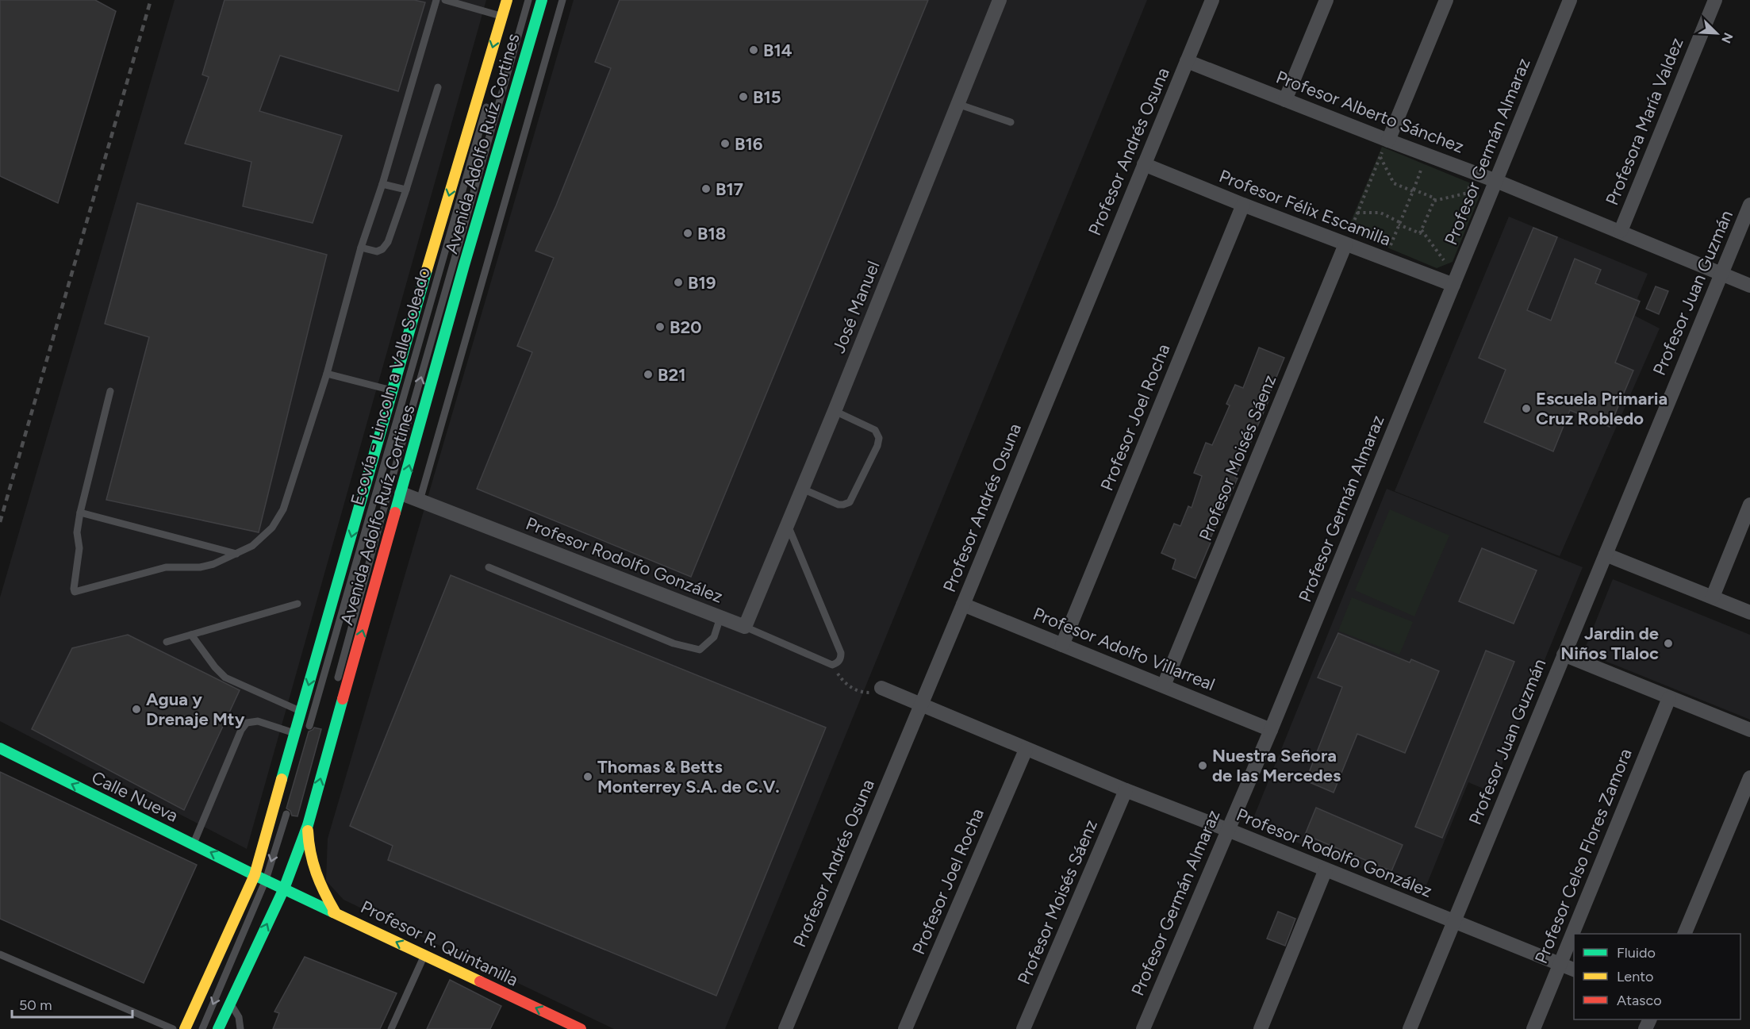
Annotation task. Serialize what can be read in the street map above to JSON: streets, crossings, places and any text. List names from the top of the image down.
{
  "streets": {
    "main road": ["Avenida Adolfo Ruíz Cortines", "Calle Nueva", "Profesor R. Quintanilla"],
    "street": [
      "Profesor Alberto Sánchez",
      "Profesora María Valdez",
      "Profesor Andrés Osuna",
      "Profesor Germán Almaraz",
      "Profesor Félix Escamilla",
      "Profesor Juan Guzmán",
      "José Manuel",
      "Profesor Joel Rocha",
      "Profesor Moisés Sáenz",
      "Profesor Rodolfo González",
      "Profesor Adolfo Villarreal",
      "Profesor Celso Flores Zamora"
    ],
    "lane": ["Ecovía - Lincoln a Valle Soleado"]
  },
  "crossings": [
    ["Profesor Alberto Sánchez", "Profesora María Valdez"],
    ["Profesor Alberto Sánchez", "Profesor Andrés Osuna"],
    ["Profesor Alberto Sánchez", "Profesor Germán Almaraz"],
    ["Profesor Alberto Sánchez", "Profesor Juan Guzmán"],
    ["Avenida Adolfo Ruíz Cortines", "Profesor Rodolfo González"],
    ["Avenida Adolfo Ruíz Cortines", "Calle Nueva"],
    ["Avenida Adolfo Ruíz Cortines", "Profesor R. Quintanilla"],
    ["Profesor Andrés Osuna", "Profesor Félix Escamilla"],
    ["Profesor Andrés Osuna", "Profesor Rodolfo González"],
    ["Profesor Andrés Osuna", "Profesor Adolfo Villarreal"],
    ["Profesor Germán Almaraz", "Profesor Félix Escamilla"],
    ["Profesor Germán Almaraz", "Profesor Rodolfo González"],
    ["Profesor Germán Almaraz", "Profesor Adolfo Villarreal"],
    ["Profesor Félix Escamilla", "Profesor Joel Rocha"],
    ["Profesor Félix Escamilla", "Profesor Moisés Sáenz"],
    ["Profesor Juan Guzmán", "Profesor Rodolfo González"],
    ["José Manuel", "Profesor Rodolfo González"],
    ["Profesor Joel Rocha", "Profesor Rodolfo González"],
    ["Profesor Joel Rocha", "Profesor Adolfo Villarreal"],
    ["Profesor Moisés Sáenz", "Profesor Rodolfo González"],
    ["Profesor Moisés Sáenz", "Profesor Adolfo Villarreal"],
    ["Profesor Rodolfo González", "Profesor Celso Flores Zamora"],
    ["Calle Nueva", "Profesor R. Quintanilla"]
  ],
  "one_way": ["Calle Nueva", "Profesor R. Quintanilla"],
  "places": [
    "B14",
    "B15",
    "B16",
    "B17",
    "B18",
    "B19",
    "B20",
    "B21",
    "Escuela Primaria Cruz Robledo",
    "Jardin de Niños Tlaloc",
    "Agua y Drenaje Mty",
    "Nuestra Señora de las Mercedes",
    "Thomas & Betts Monterrey S.A. de C.V."
  ],
  "legend": ["Fluido", "Lento", "Atasco"],
  "scale_bar": "50 m",
  "north": "bottom right"
}
